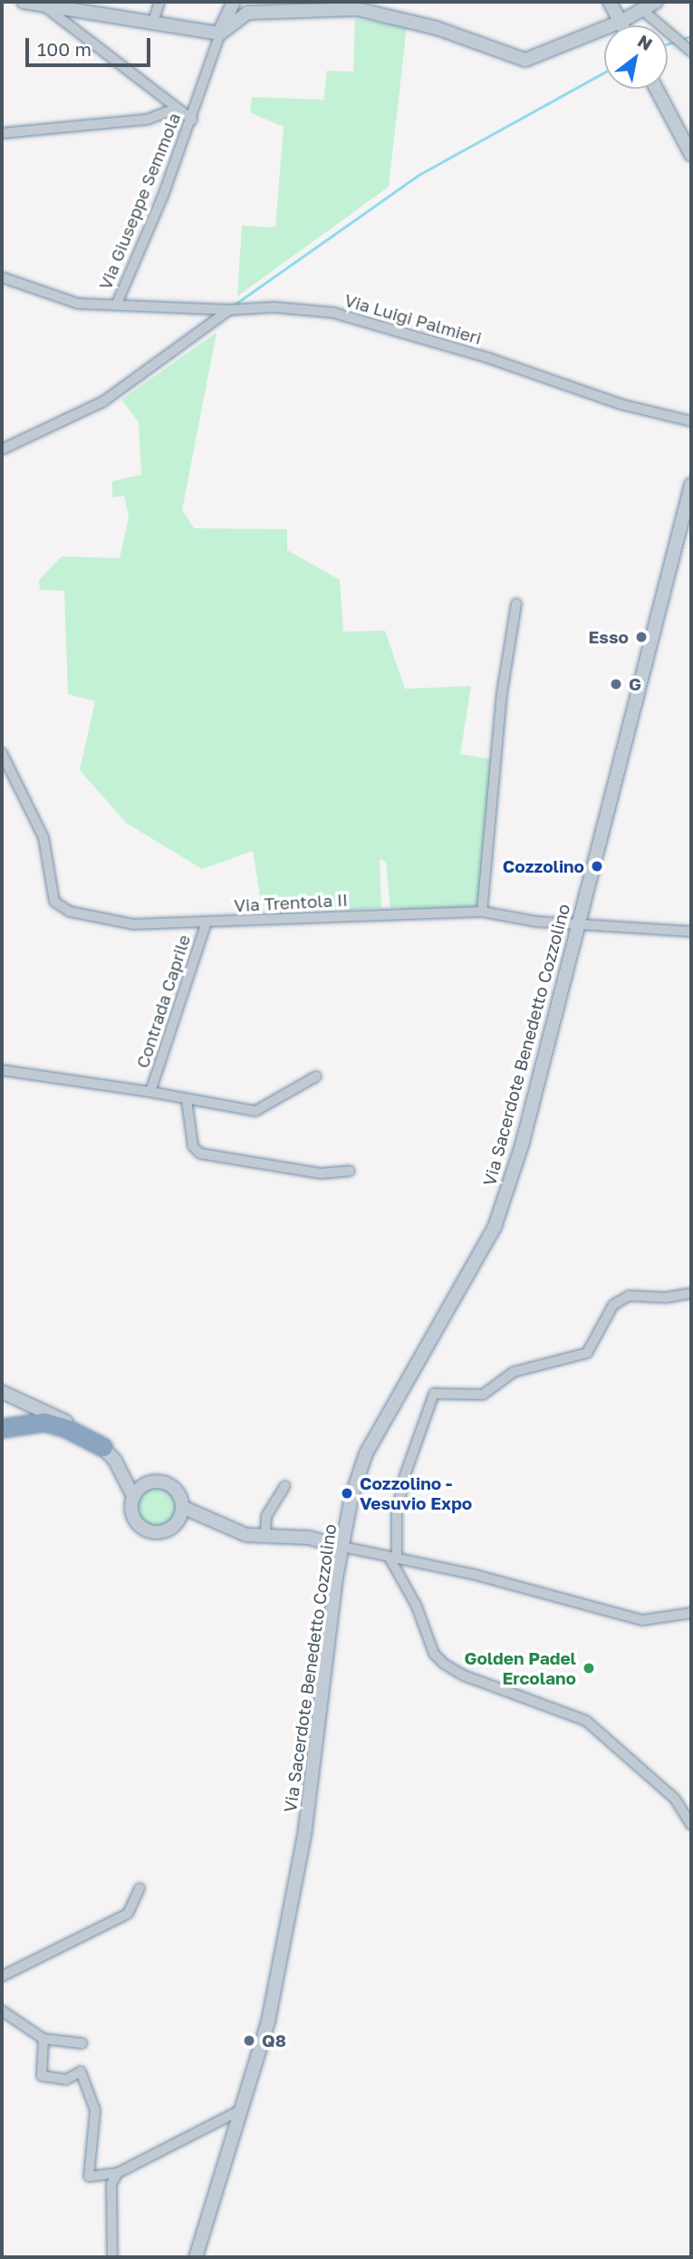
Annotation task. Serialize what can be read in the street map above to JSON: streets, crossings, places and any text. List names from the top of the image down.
{
  "streets": {
    "main road": ["Via Giuseppe Semmola", "Via Sacerdote Benedetto Cozzolino"],
    "street": ["Via Luigi Palmieri", "Via Trentola II", "Contrada Caprile"]
  },
  "crossings": [
    ["Via Giuseppe Semmola", "Via Luigi Palmieri"],
    ["Via Trentola II", "Contrada Caprile"],
    ["Via Trentola II", "Via Sacerdote Benedetto Cozzolino"]
  ],
  "places": [
    "Esso",
    "G",
    "Cozzolino",
    "Cozzolino - Vesuvio Expo",
    "Golden Padel Ercolano",
    "Q8"
  ],
  "scale_bar": "100 m",
  "north": "top right"
}
